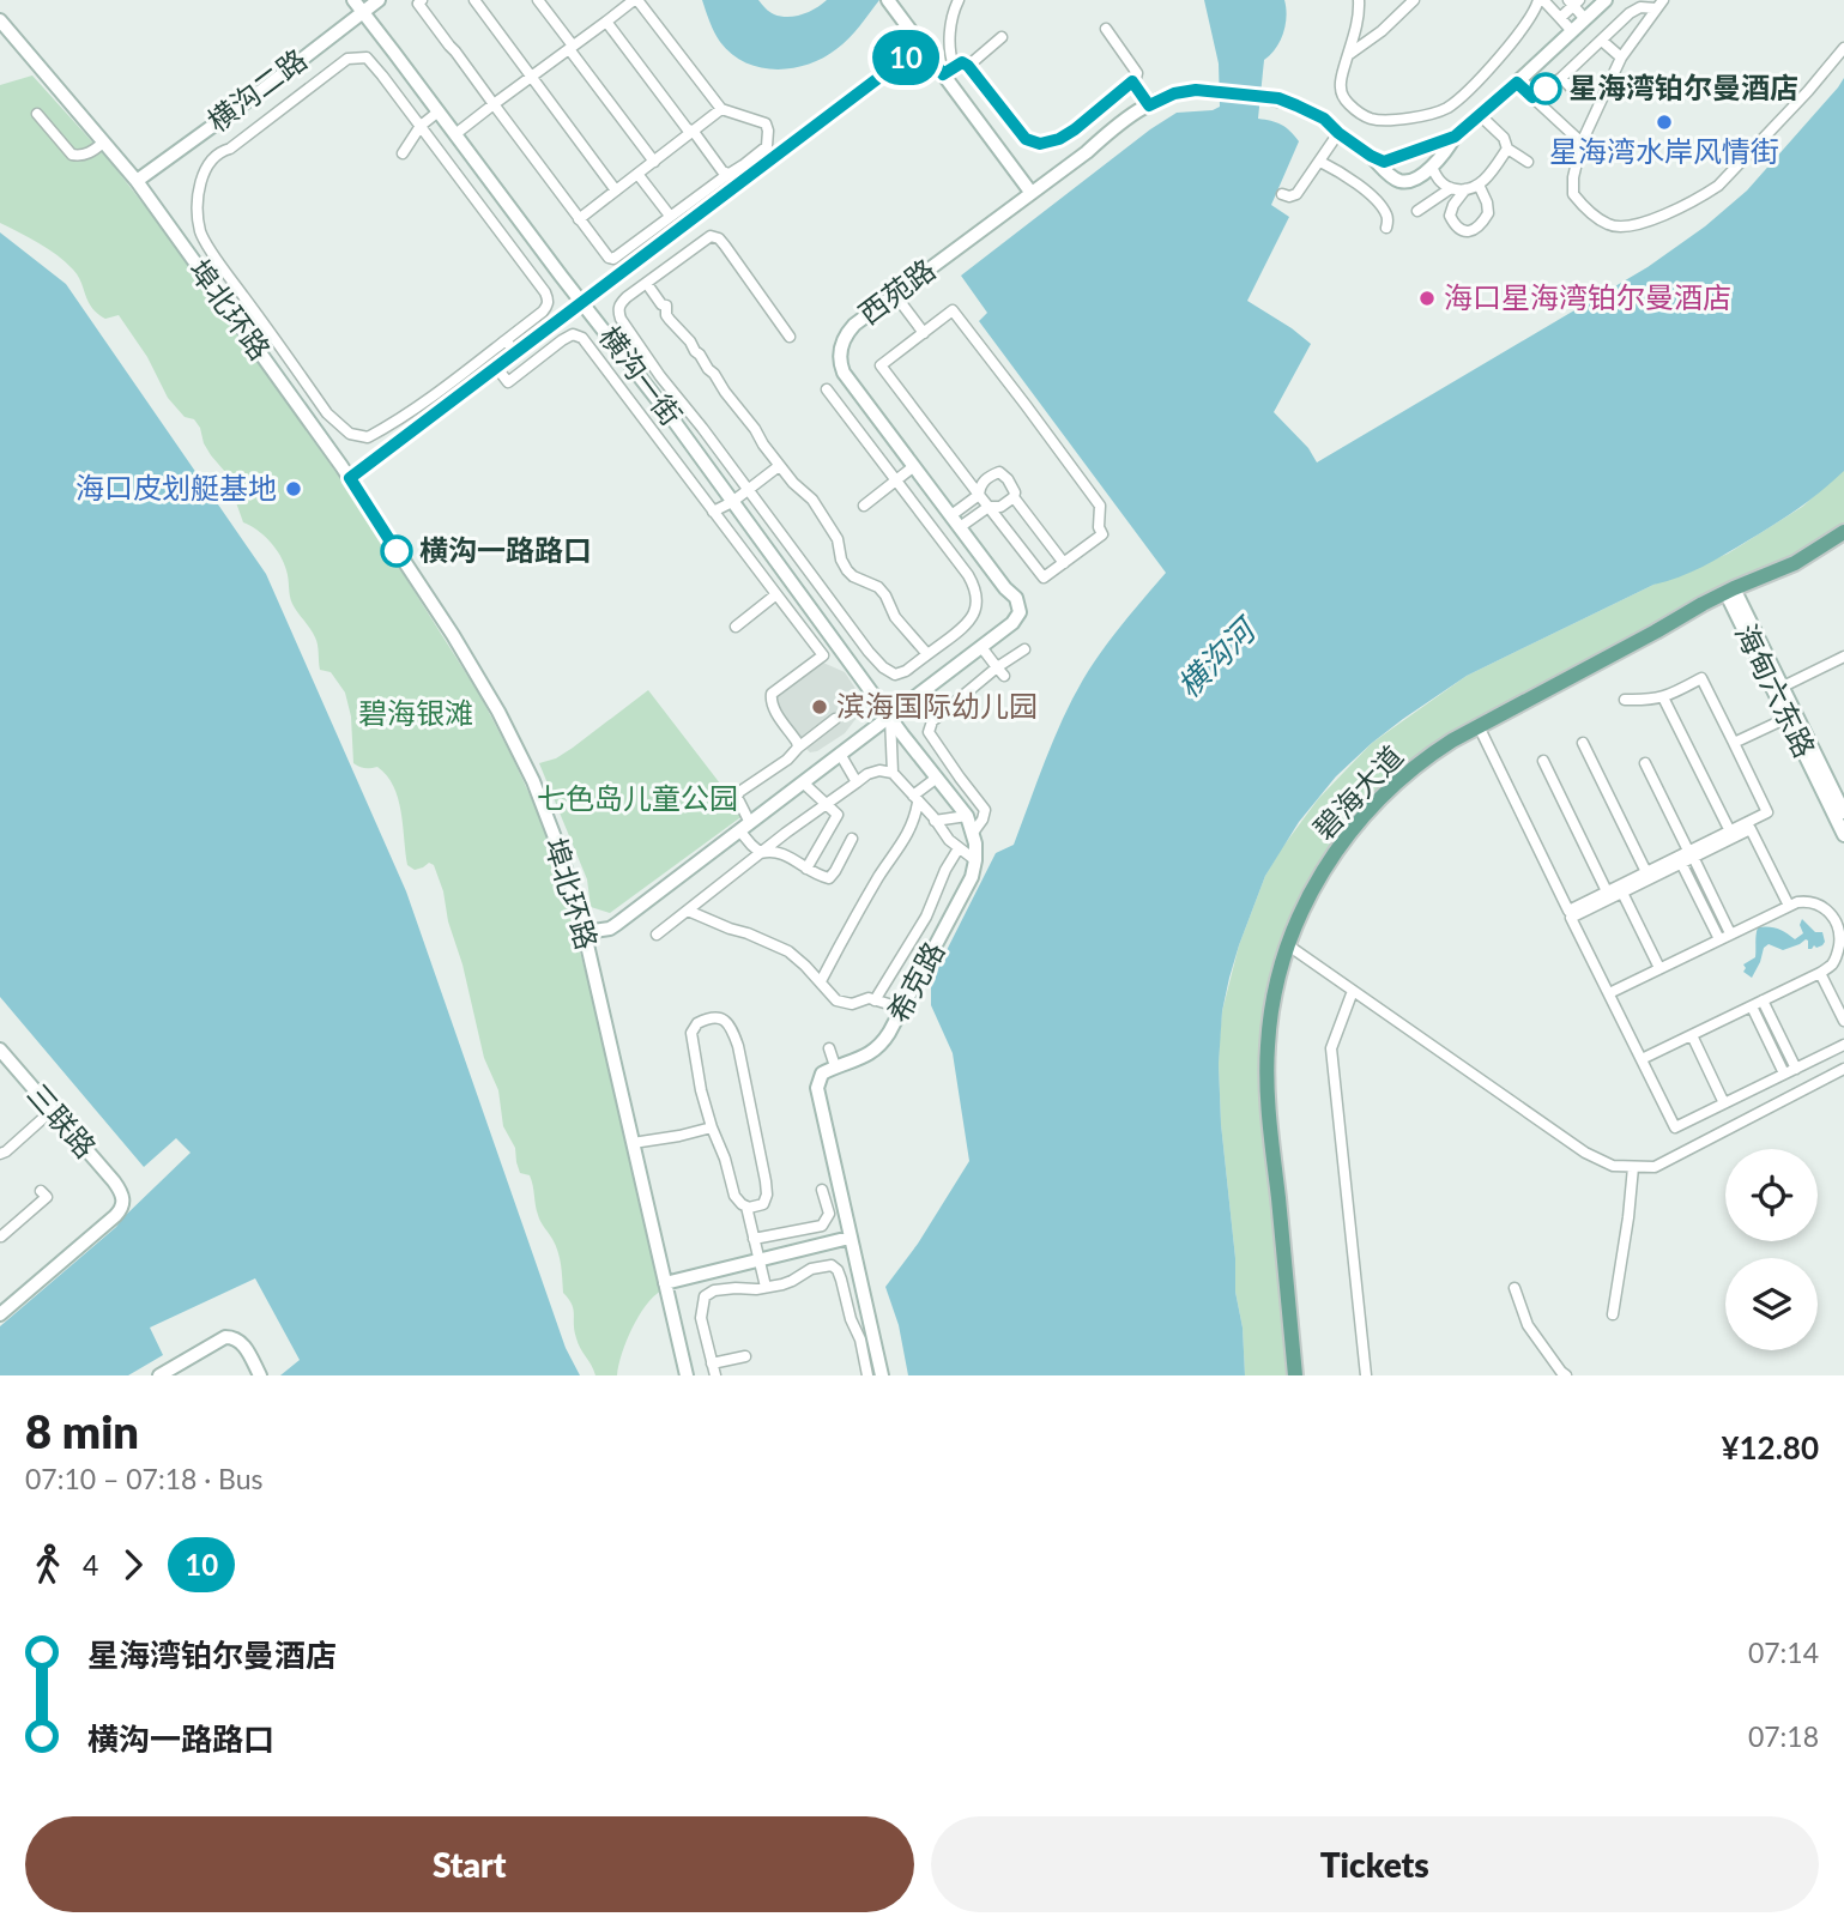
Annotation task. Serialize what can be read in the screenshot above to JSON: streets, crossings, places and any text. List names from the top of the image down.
{
  "streets": {
    "main road": [
      "横沟二路",
      "西苑路",
      "埠北环路",
      "横沟一街",
      "海甸六东路",
      "碧海大道",
      "希克路",
      "三联路"
    ]
  },
  "crossings": [
    ["横沟二路", "埠北环路"],
    ["横沟二路", "横沟一街"],
    ["西苑路", "埠北环路"],
    ["西苑路", "横沟一街"],
    ["西苑路", "希克路"],
    ["横沟一街", "希克路"],
    ["海甸六东路", "碧海大道"]
  ],
  "water": ["横沟河"],
  "parks": ["碧海银滩", "七色岛儿童公园"],
  "places": [
    "星海湾铂尔曼酒店",
    "星海湾水岸风情街",
    "海口星海湾铂尔曼酒店",
    "海口皮划艇基地",
    "横沟一路路口",
    "滨海国际幼儿园"
  ],
  "lines": ["bus line 10"],
  "page": {
    "on_map": "10",
    "heading": ["8 min", "07:10 – 07:18 · Bus", "¥12.80"],
    "legs": ["4", "10"],
    "list": [
      {
        "name": "星海湾铂尔曼酒店",
        "value": "07:14"
      },
      {
        "name": "横沟一路路口",
        "value": "07:18"
      }
    ],
    "buttons": ["Start", "Tickets"]
  }
}
